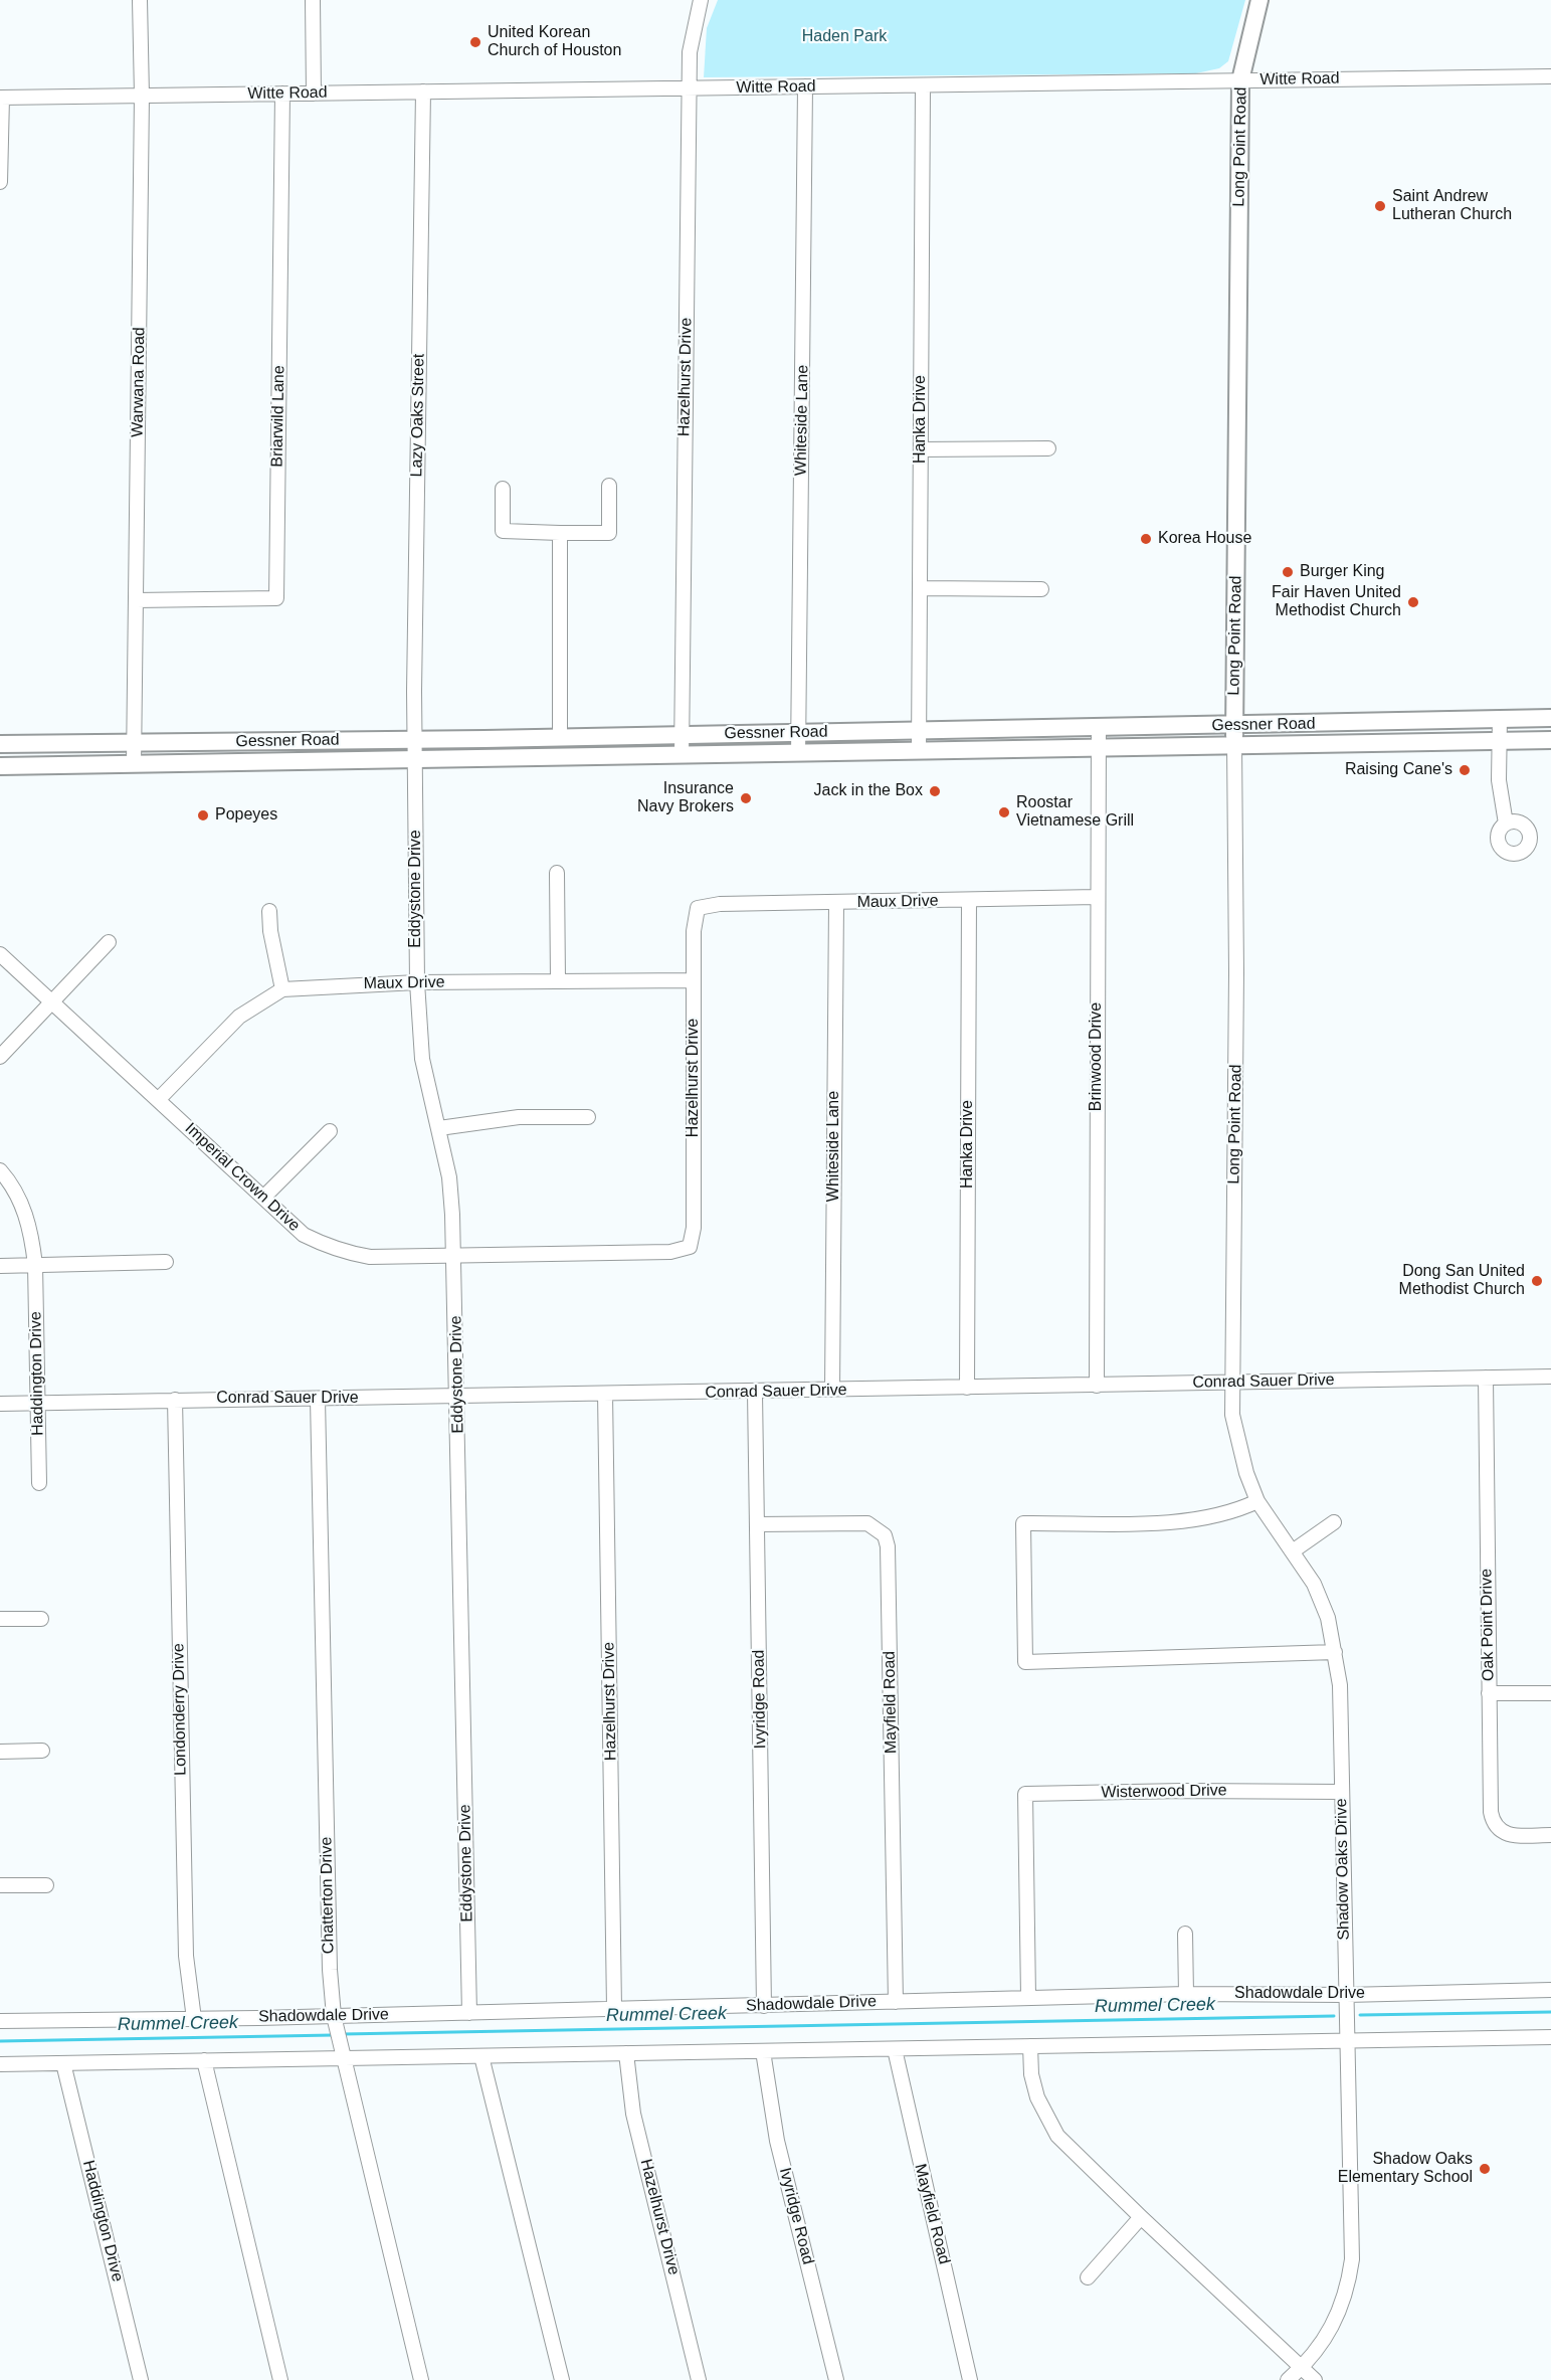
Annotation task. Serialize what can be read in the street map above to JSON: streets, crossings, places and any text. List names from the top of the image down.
{
  "streets": {
    "main road": ["Long Point Road", "Gessner Road"],
    "street": [
      "Witte Road",
      "Hazelhurst Drive",
      "Warwana Road",
      "Lazy Oaks Street",
      "Briarwild Lane",
      "Hanka Drive",
      "Whiteside Lane",
      "Eddystone Drive",
      "Maux Drive",
      "Brinwood Drive",
      "Imperial Crown Drive",
      "Haddington Drive",
      "Conrad Sauer Drive",
      "Oak Point Drive",
      "Ivyridge Road",
      "Mayfield Road",
      "Londonderry Drive",
      "Wisterwood Drive",
      "Shadow Oaks Drive",
      "Chatterton Drive",
      "Shadowdale Drive"
    ]
  },
  "crossings": [
    ["Witte Road", "Long Point Road"],
    ["Witte Road", "Hazelhurst Drive"],
    ["Witte Road", "Warwana Road"],
    ["Witte Road", "Lazy Oaks Street"],
    ["Witte Road", "Briarwild Lane"],
    ["Witte Road", "Hanka Drive"],
    ["Witte Road", "Whiteside Lane"],
    ["Long Point Road", "Gessner Road"],
    ["Long Point Road", "Conrad Sauer Drive"],
    ["Long Point Road", "Shadow Oaks Drive"],
    ["Hazelhurst Drive", "Gessner Road"],
    ["Hazelhurst Drive", "Maux Drive"],
    ["Hazelhurst Drive", "Imperial Crown Drive"],
    ["Hazelhurst Drive", "Conrad Sauer Drive"],
    ["Hazelhurst Drive", "Shadowdale Drive"],
    ["Warwana Road", "Briarwild Lane"],
    ["Warwana Road", "Gessner Road"],
    ["Lazy Oaks Street", "Gessner Road"],
    ["Lazy Oaks Street", "Eddystone Drive"],
    ["Hanka Drive", "Gessner Road"],
    ["Hanka Drive", "Maux Drive"],
    ["Hanka Drive", "Conrad Sauer Drive"],
    ["Whiteside Lane", "Gessner Road"],
    ["Whiteside Lane", "Maux Drive"],
    ["Whiteside Lane", "Conrad Sauer Drive"],
    ["Gessner Road", "Eddystone Drive"],
    ["Gessner Road", "Brinwood Drive"],
    ["Eddystone Drive", "Maux Drive"],
    ["Eddystone Drive", "Imperial Crown Drive"],
    ["Eddystone Drive", "Conrad Sauer Drive"],
    ["Eddystone Drive", "Shadowdale Drive"],
    ["Maux Drive", "Brinwood Drive"],
    ["Maux Drive", "Imperial Crown Drive"],
    ["Brinwood Drive", "Conrad Sauer Drive"],
    ["Haddington Drive", "Conrad Sauer Drive"],
    ["Conrad Sauer Drive", "Oak Point Drive"],
    ["Conrad Sauer Drive", "Ivyridge Road"],
    ["Conrad Sauer Drive", "Londonderry Drive"],
    ["Conrad Sauer Drive", "Shadow Oaks Drive"],
    ["Conrad Sauer Drive", "Chatterton Drive"],
    ["Ivyridge Road", "Mayfield Road"],
    ["Ivyridge Road", "Shadowdale Drive"],
    ["Mayfield Road", "Shadowdale Drive"],
    ["Londonderry Drive", "Shadowdale Drive"],
    ["Wisterwood Drive", "Shadow Oaks Drive"],
    ["Wisterwood Drive", "Shadowdale Drive"],
    ["Shadow Oaks Drive", "Shadowdale Drive"],
    ["Chatterton Drive", "Shadowdale Drive"]
  ],
  "water": ["Rummel Creek"],
  "parks": ["Haden Park"],
  "places": [
    "United Korean Church of Houston",
    "Saint Andrew Lutheran Church",
    "Korea House",
    "Burger King",
    "Fair Haven United Methodist Church",
    "Raising Cane's",
    "Jack in the Box",
    "Insurance Navy Brokers",
    "Roostar Vietnamese Grill",
    "Popeyes",
    "Dong San United Methodist Church",
    "Shadow Oaks Elementary School"
  ]
}
